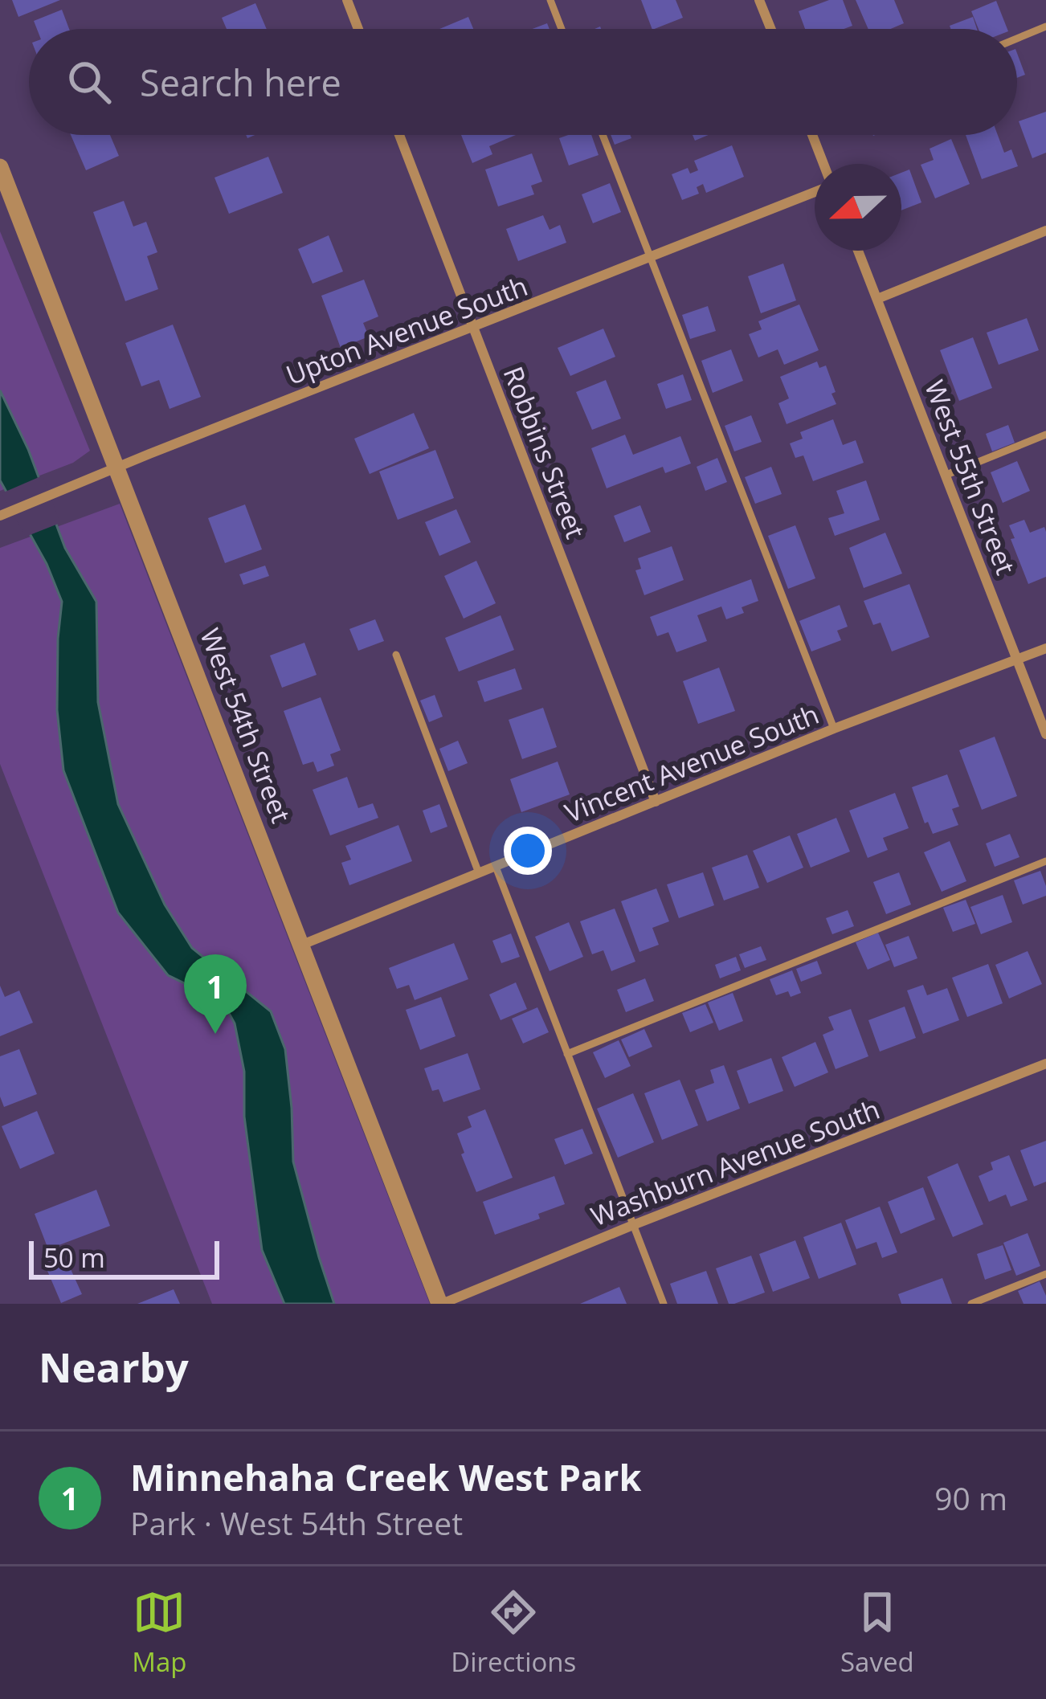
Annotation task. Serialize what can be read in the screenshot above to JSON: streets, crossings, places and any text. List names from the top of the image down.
{
  "streets": {
    "street": [
      "Upton Avenue South",
      "Robbins Street",
      "West 55th Street",
      "West 54th Street",
      "Vincent Avenue South",
      "Washburn Avenue South"
    ]
  },
  "crossings": [
    ["Upton Avenue South", "Robbins Street"],
    ["Upton Avenue South", "West 54th Street"],
    ["Robbins Street", "Vincent Avenue South"],
    ["West 55th Street", "Vincent Avenue South"],
    ["West 54th Street", "Vincent Avenue South"],
    ["West 54th Street", "Washburn Avenue South"]
  ],
  "scale_bar": "50 m",
  "north": "left",
  "page": {
    "search": "Search here",
    "pins": "1",
    "scale": "50 m",
    "heading": "Nearby",
    "list": [
      {
        "mark": "1",
        "name": "Minnehaha Creek West Park",
        "note": "Park · West 54th Street",
        "value": "90 m"
      }
    ],
    "nav": ["Map", "Directions", "Saved"]
  }
}
